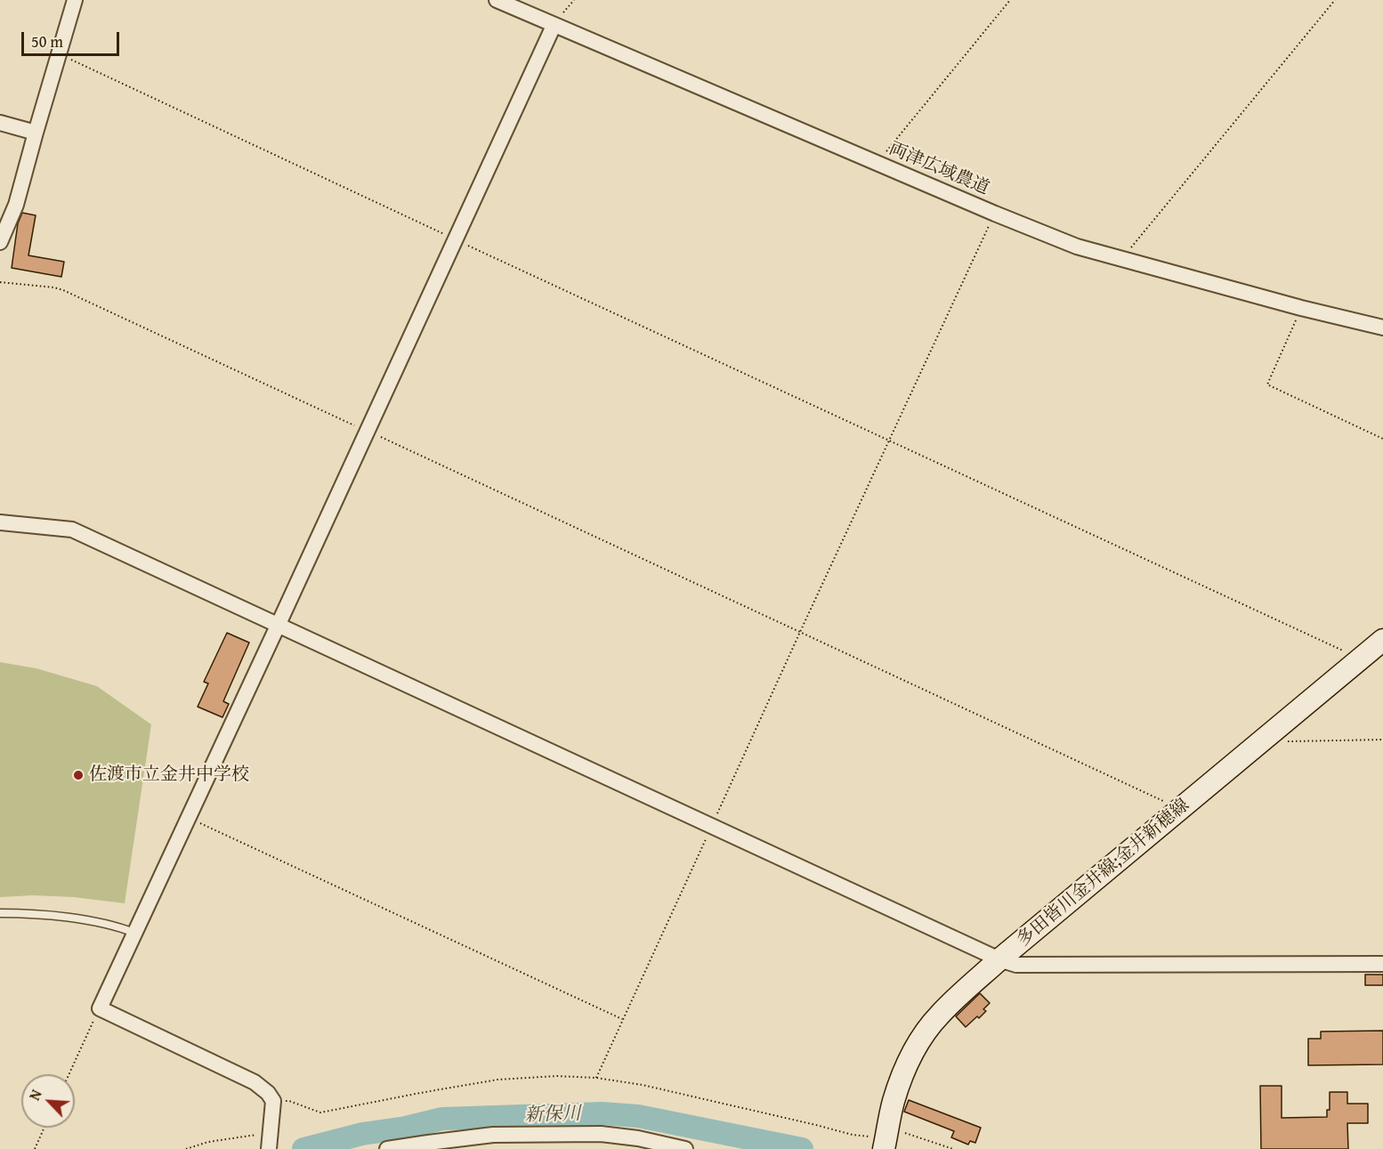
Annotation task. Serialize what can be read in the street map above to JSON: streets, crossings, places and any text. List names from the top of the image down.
{
  "streets": {
    "main road": ["多田皆川金井線;金井新穂線"],
    "street": ["両津広域農道"]
  },
  "water": ["新保川"],
  "places": ["佐渡市立金井中学校"],
  "scale_bar": "50 m",
  "north": "top left"
}
